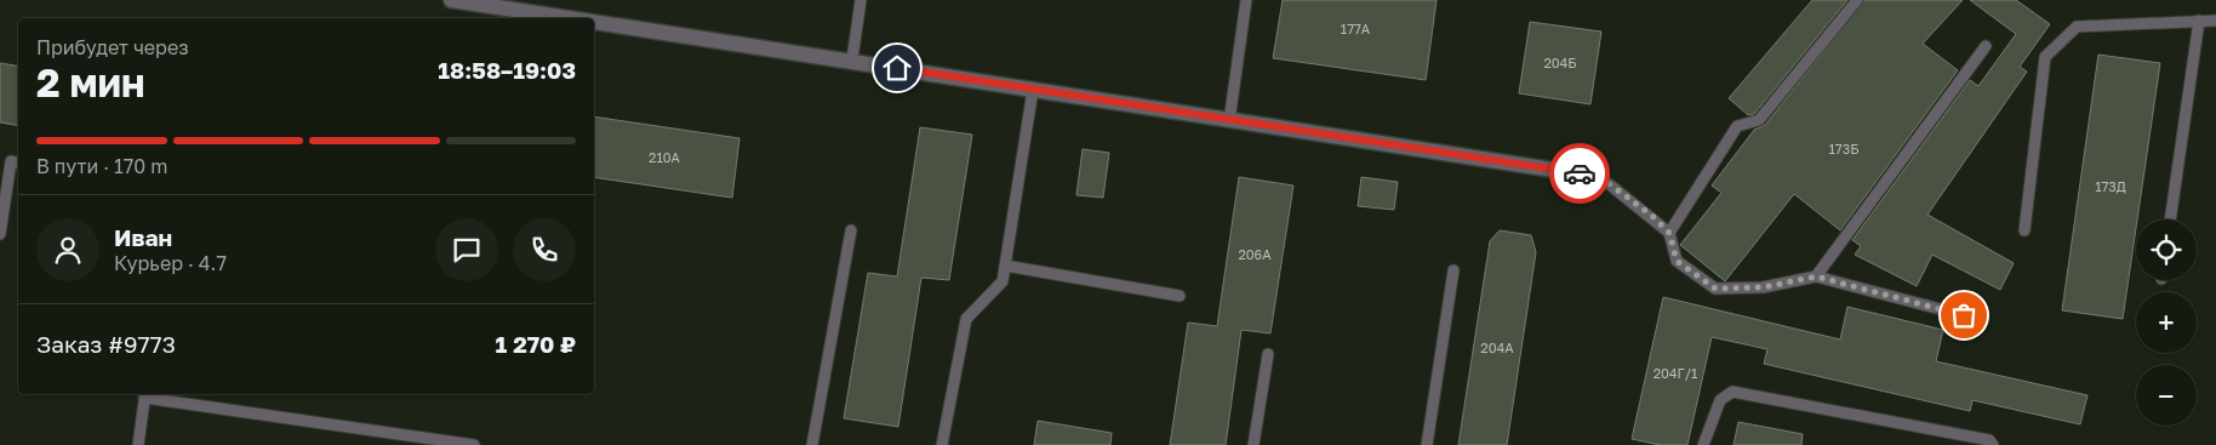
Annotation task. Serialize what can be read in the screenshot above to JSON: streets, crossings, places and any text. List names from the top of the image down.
{
  "house_numbers": [
    "177А",
    "204Б",
    "173Б",
    "210А",
    "173Д",
    "206А",
    "204А",
    "204Г/1"
  ],
  "page": {
    "heading": ["2 мин", "Прибудет через", "18:58–19:03"],
    "panel": [
      "Иван",
      "Курьер · 4.7",
      "Заказ #9773",
      "1 270 ₽"
    ],
    "bar": "В пути · 170 m",
    "map_buttons": ["+", "−"]
  }
}
